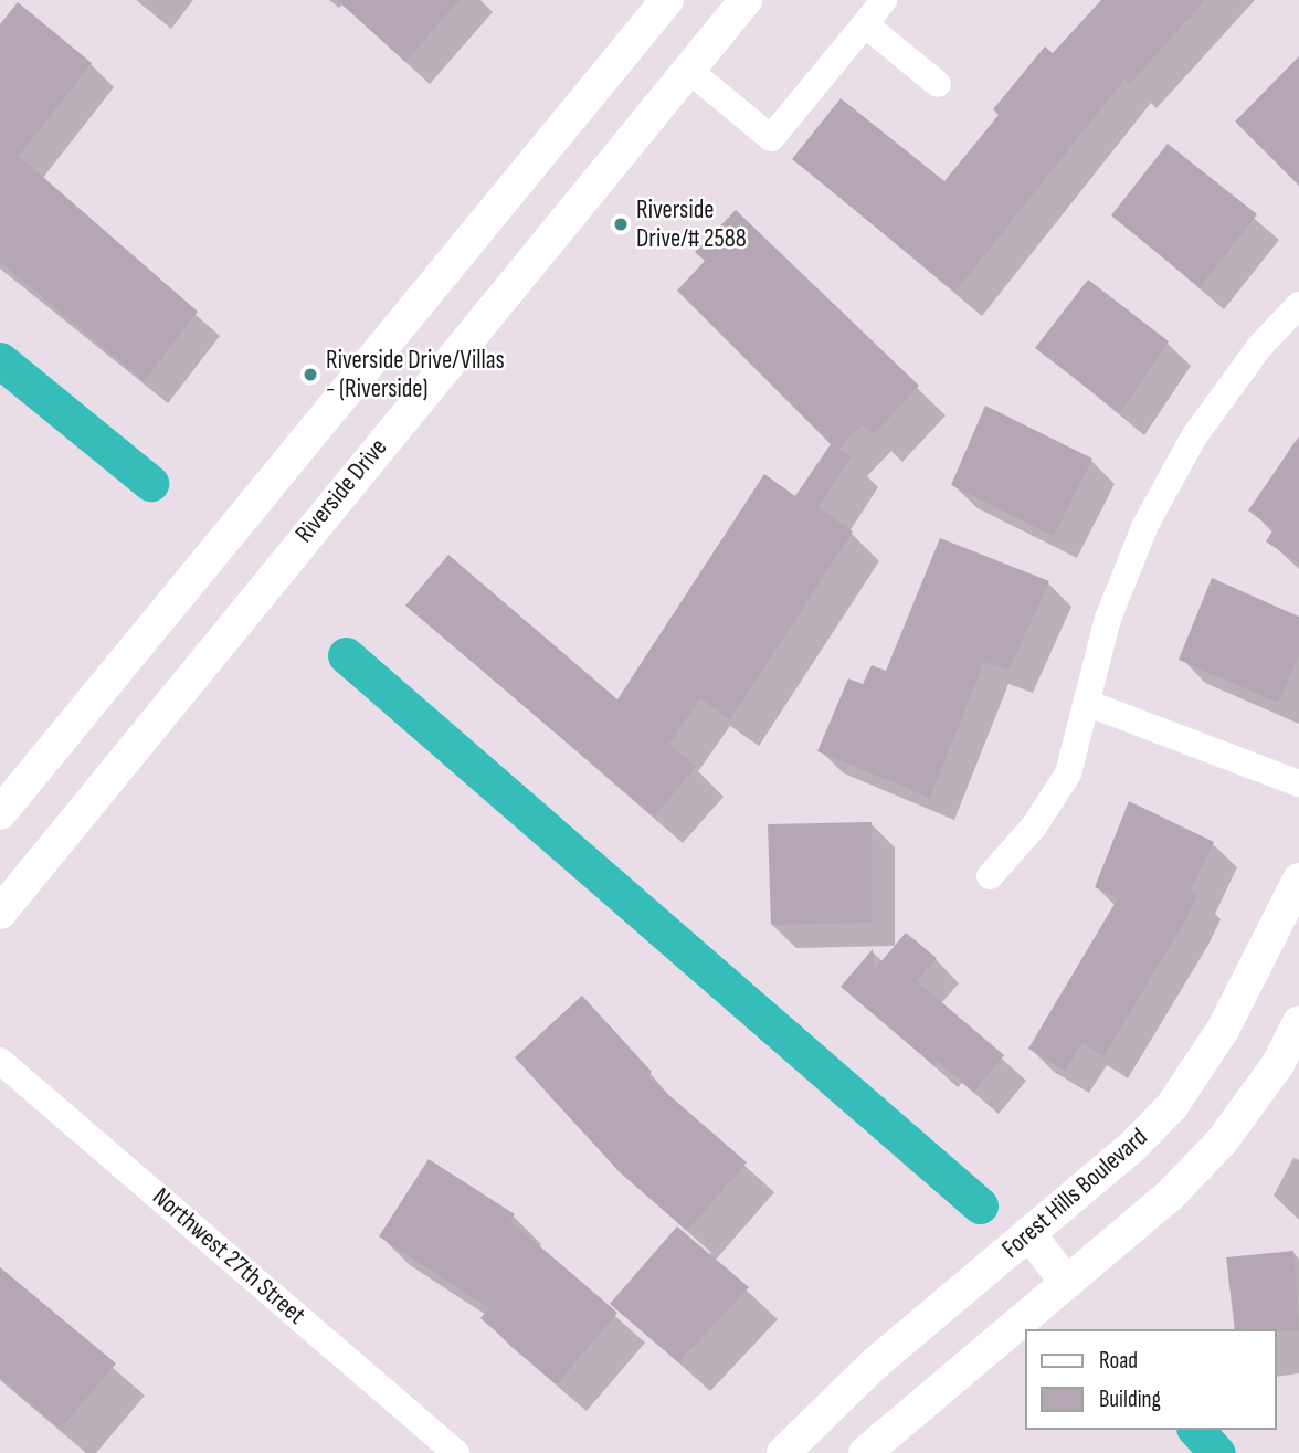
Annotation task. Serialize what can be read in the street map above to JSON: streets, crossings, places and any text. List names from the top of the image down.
{
  "streets": {
    "street": ["Riverside Drive", "Forest Hills Boulevard", "Northwest 27th Street"]
  },
  "places": ["Riverside Drive/# 2588", "Riverside Drive/Villas - (Riverside)"],
  "legend": ["Road", "Building"]
}
